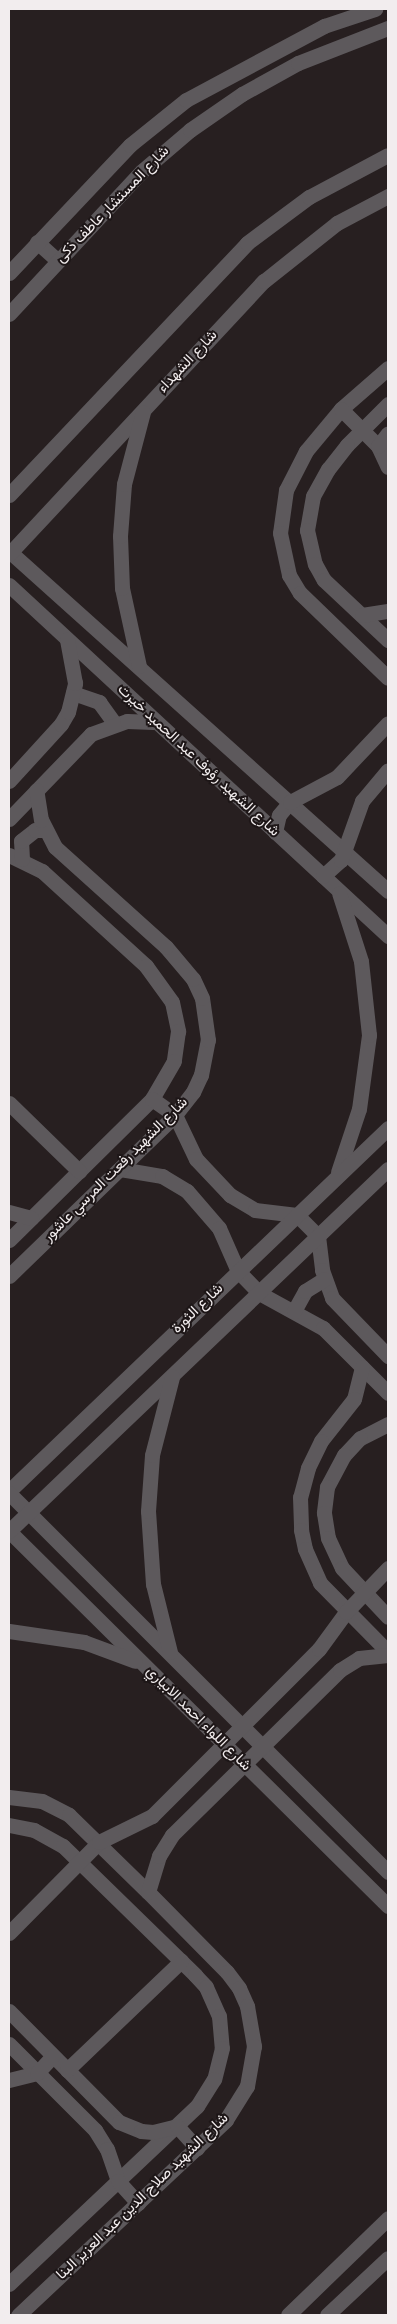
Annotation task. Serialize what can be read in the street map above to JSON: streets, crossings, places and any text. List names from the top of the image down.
{
  "streets": {
    "street": [
      "شارع المستشار عاطف ذكى",
      "شارع الشهداء",
      "شارع الشهيد رؤوف عبد الحميد خيرت",
      "شارع الشهيد رفعت المرسي عاشور",
      "شارع الثورة",
      "شارع اللواء احمد الابياري",
      "شارع الشهيد صلاح الدين عبد العزيز البنا"
    ]
  },
  "crossings": [
    ["شارع الشهداء", "شارع الشهيد رؤوف عبد الحميد خيرت"],
    ["شارع الثورة", "شارع اللواء احمد الابياري"]
  ]
}
